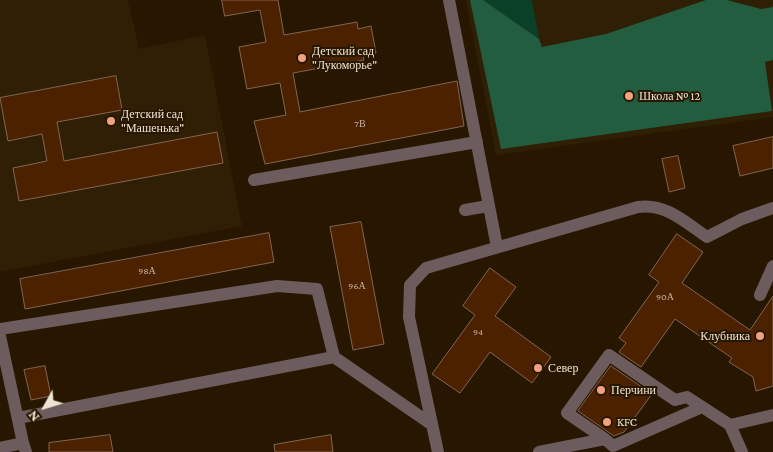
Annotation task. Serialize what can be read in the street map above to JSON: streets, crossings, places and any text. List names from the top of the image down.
{
  "places": [
    "Детский сад \"Лукоморье\"",
    "Школа № 12",
    "Детский сад \"Машенька\"",
    "Клубника",
    "Север",
    "Перчини",
    "KFC"
  ],
  "house_numbers": [
    "7В",
    "98А",
    "96А",
    "90А",
    "94"
  ],
  "north": "bottom left"
}
